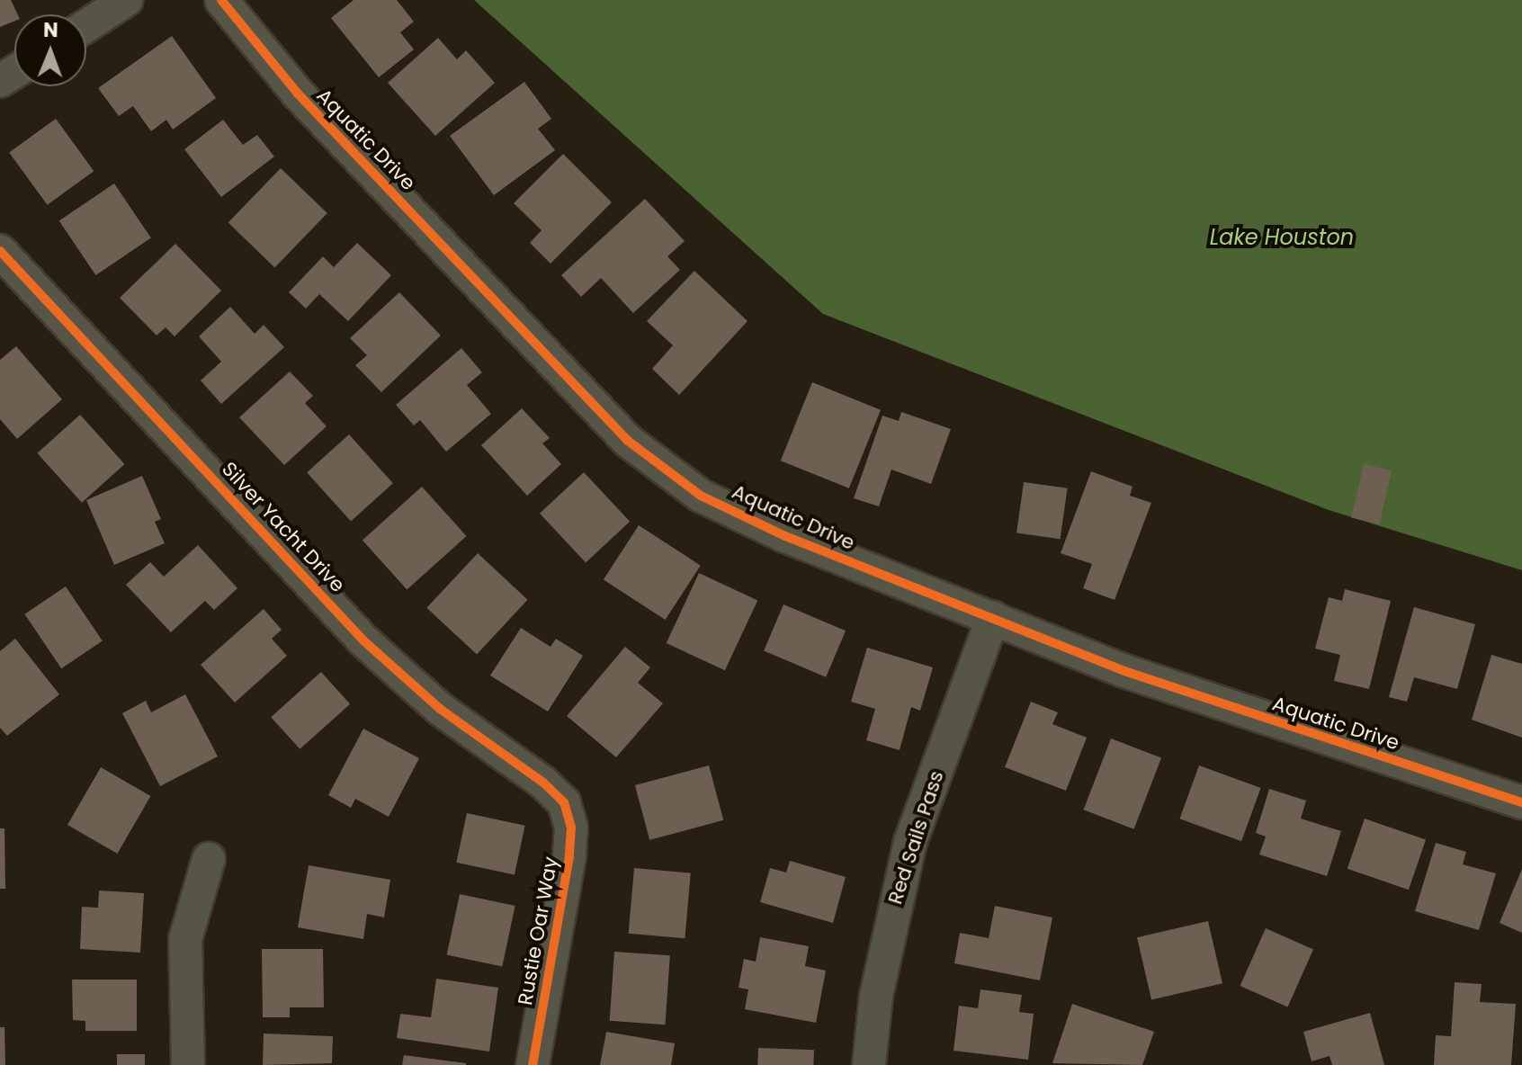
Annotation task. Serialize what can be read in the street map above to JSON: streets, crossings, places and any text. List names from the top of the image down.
{
  "streets": {
    "street": [
      "Aquatic Drive",
      "Silver Yacht Drive",
      "Red Sails Pass",
      "Rustie Oar Way"
    ]
  },
  "crossings": [
    ["Aquatic Drive", "Red Sails Pass"],
    ["Silver Yacht Drive", "Rustie Oar Way"]
  ],
  "water": ["Lake Houston"],
  "north": "top"
}
